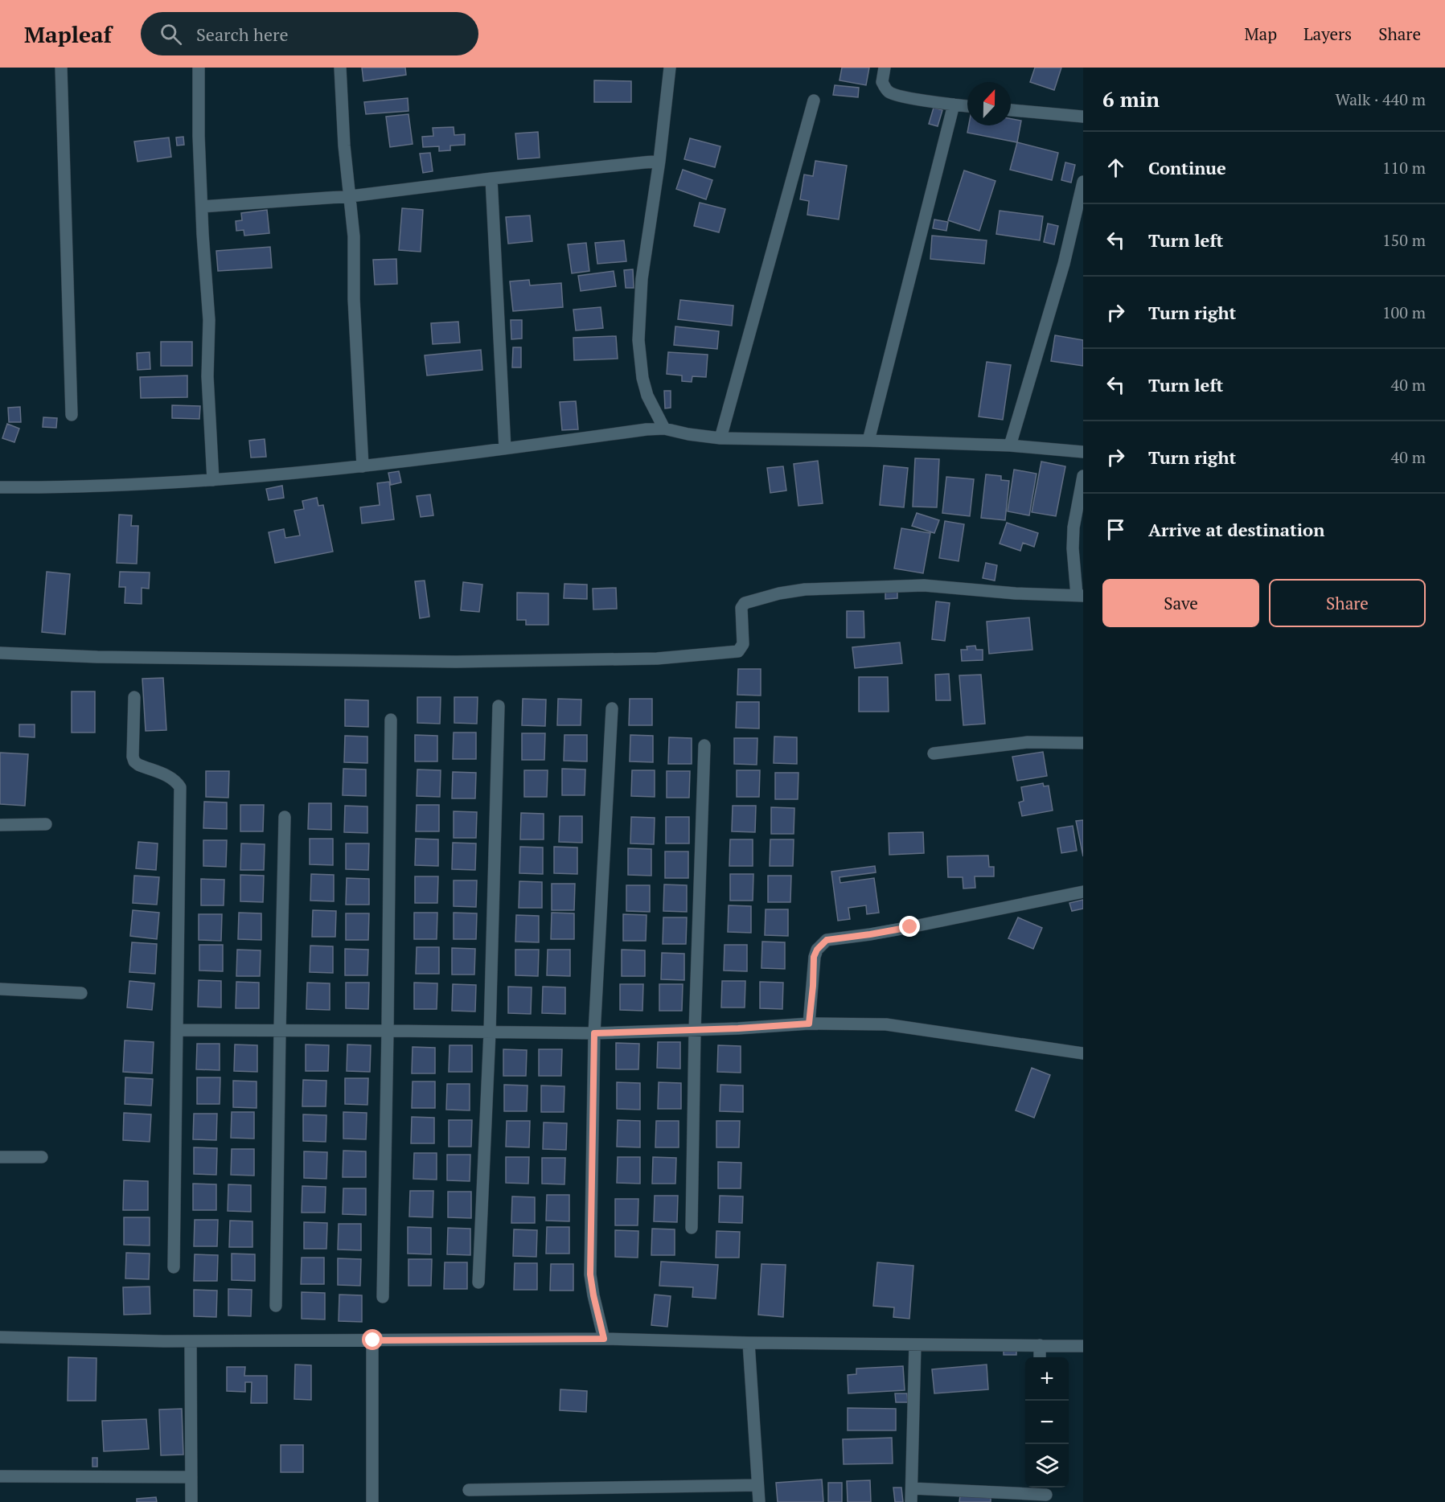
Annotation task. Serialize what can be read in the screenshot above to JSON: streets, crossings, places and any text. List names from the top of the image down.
{
  "north": "top",
  "page": {
    "header": "Mapleaf",
    "search": "Search here",
    "nav": ["Map", "Layers", "Share"],
    "heading": ["6 min", "Walk · 440 m"],
    "list": [
      ["Continue", "110 m"],
      ["Turn left", "150 m"],
      ["Turn right", "100 m"],
      ["Turn left", "40 m"],
      ["Turn right", "40 m"],
      "Arrive at destination"
    ],
    "buttons": ["Save", "Share"],
    "map_buttons": ["+", "−"]
  }
}
